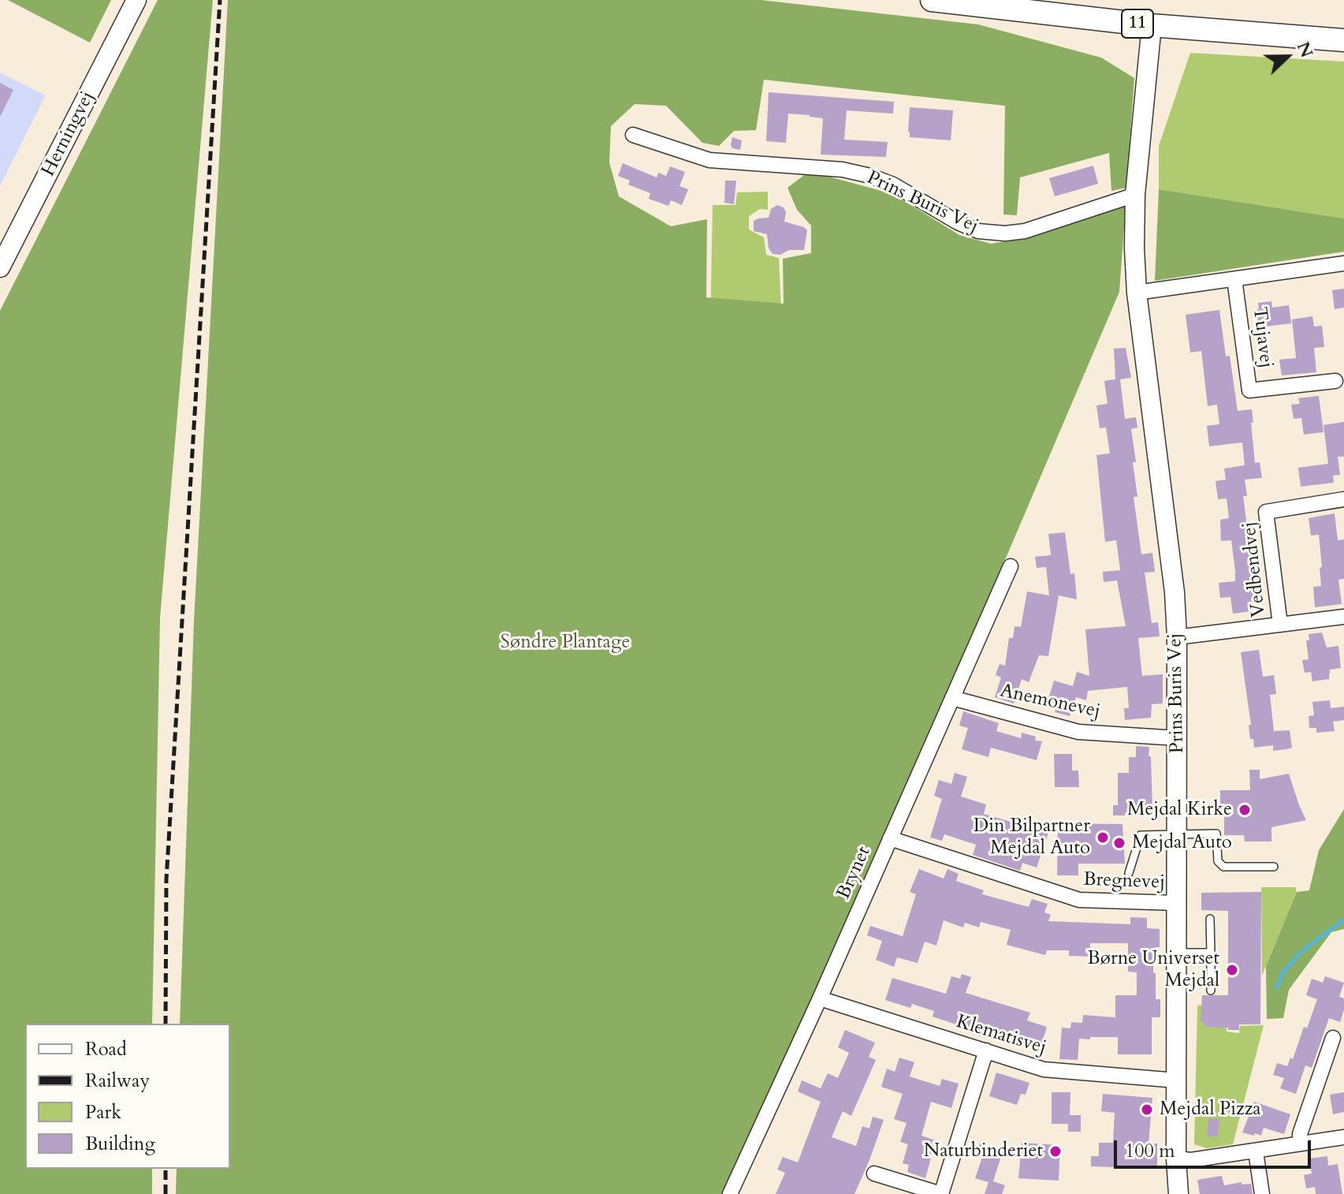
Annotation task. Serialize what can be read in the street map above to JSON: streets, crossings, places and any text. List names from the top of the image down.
{
  "streets": {
    "main road": ["11"],
    "street": [
      "Herningvej",
      "Prins Buris Vej",
      "Tujavej",
      "Vedbendvej",
      "Anemonevej",
      "Brynet",
      "Bregnevej",
      "Klematisvej"
    ]
  },
  "crossings": [
    ["11", "Prins Buris Vej"],
    ["Prins Buris Vej", "Vedbendvej"],
    ["Prins Buris Vej", "Anemonevej"],
    ["Prins Buris Vej", "Bregnevej"],
    ["Prins Buris Vej", "Klematisvej"],
    ["Anemonevej", "Brynet"],
    ["Brynet", "Bregnevej"],
    ["Brynet", "Klematisvej"]
  ],
  "parks": ["Søndre Plantage"],
  "places": [
    "Mejdal Kirke",
    "Din Bilpartner Mejdal Auto",
    "Mejdal Auto",
    "Børne Universet Mejdal",
    "Mejdal Pizza",
    "Naturbinderiet"
  ],
  "legend": [
    "Road",
    "Railway",
    "Park",
    "Building"
  ],
  "scale_bar": "100 m",
  "north": "right"
}
